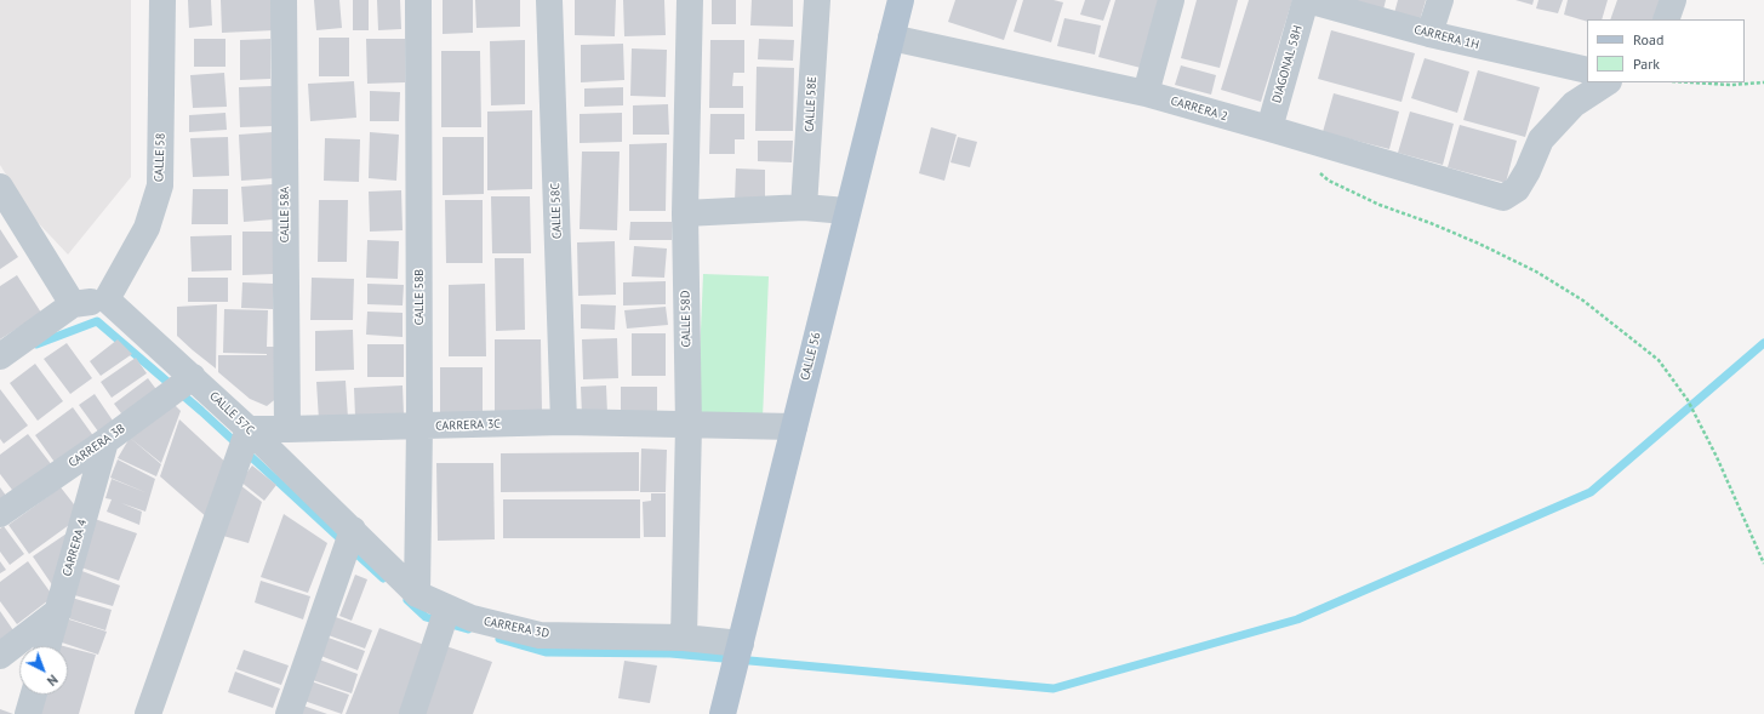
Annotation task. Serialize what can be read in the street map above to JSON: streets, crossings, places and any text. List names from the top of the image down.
{
  "streets": {
    "main road": ["CALLE 56"],
    "street": [
      "CARRERA 1H",
      "DIAGONAL 58H",
      "CALLE 58E",
      "CARRERA 2",
      "CALLE 58",
      "CALLE 58C",
      "CALLE 58A",
      "CALLE 58B",
      "CALLE 58D",
      "CALLE 57C",
      "CARRERA 3C",
      "CARRERA 3B",
      "CARRERA 4",
      "CARRERA 3D"
    ]
  },
  "crossings": [
    ["CARRERA 1H", "DIAGONAL 58H"],
    ["DIAGONAL 58H", "CARRERA 2"],
    ["CARRERA 2", "CALLE 56"],
    ["CALLE 58", "CALLE 57C"],
    ["CALLE 58C", "CARRERA 3C"],
    ["CALLE 58A", "CARRERA 3C"],
    ["CALLE 58B", "CARRERA 3C"],
    ["CALLE 58B", "CARRERA 3D"],
    ["CALLE 58D", "CARRERA 3C"],
    ["CALLE 58D", "CARRERA 3D"],
    ["CALLE 56", "CARRERA 3C"],
    ["CALLE 56", "CARRERA 3D"],
    ["CALLE 57C", "CARRERA 3C"],
    ["CALLE 57C", "CARRERA 3B"],
    ["CALLE 57C", "CARRERA 3D"],
    ["CARRERA 3B", "CARRERA 4"]
  ],
  "legend": ["Road", "Park"],
  "north": "bottom right"
}
